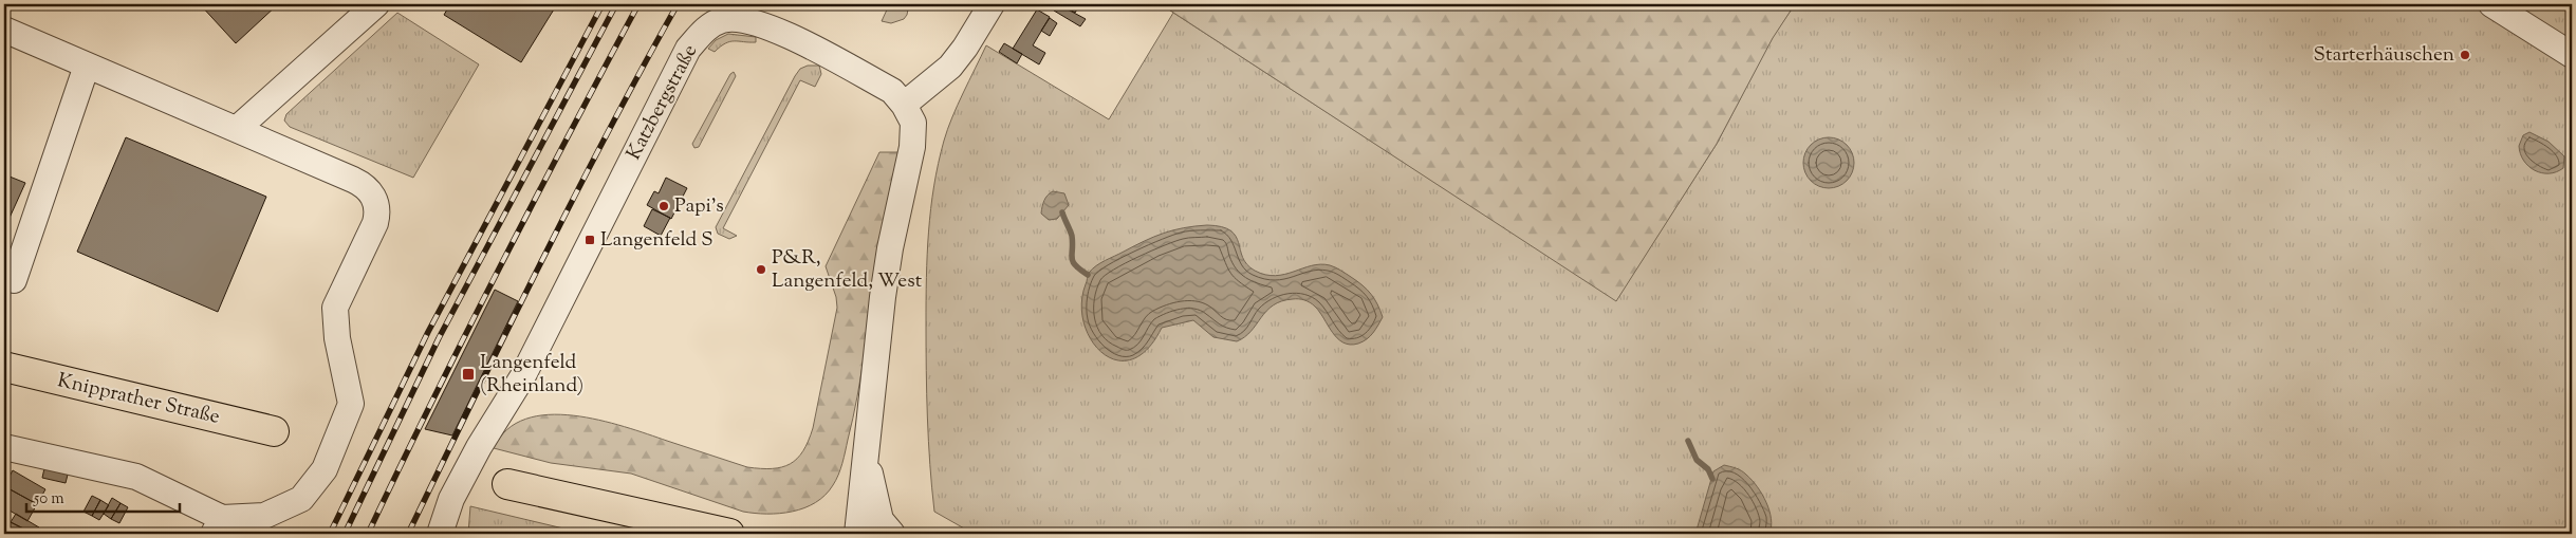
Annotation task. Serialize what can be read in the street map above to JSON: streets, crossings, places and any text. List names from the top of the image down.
{
  "streets": {
    "main road": ["Knipprather Straße"],
    "street": ["Katzbergstraße"]
  },
  "places": {
    "other": ["Starterhäuschen", "Papi's", "P&R, Langenfeld, West"],
    "transit": ["Langenfeld S", "Langenfeld (Rheinland)"]
  },
  "scale_bar": "50 m"
}
